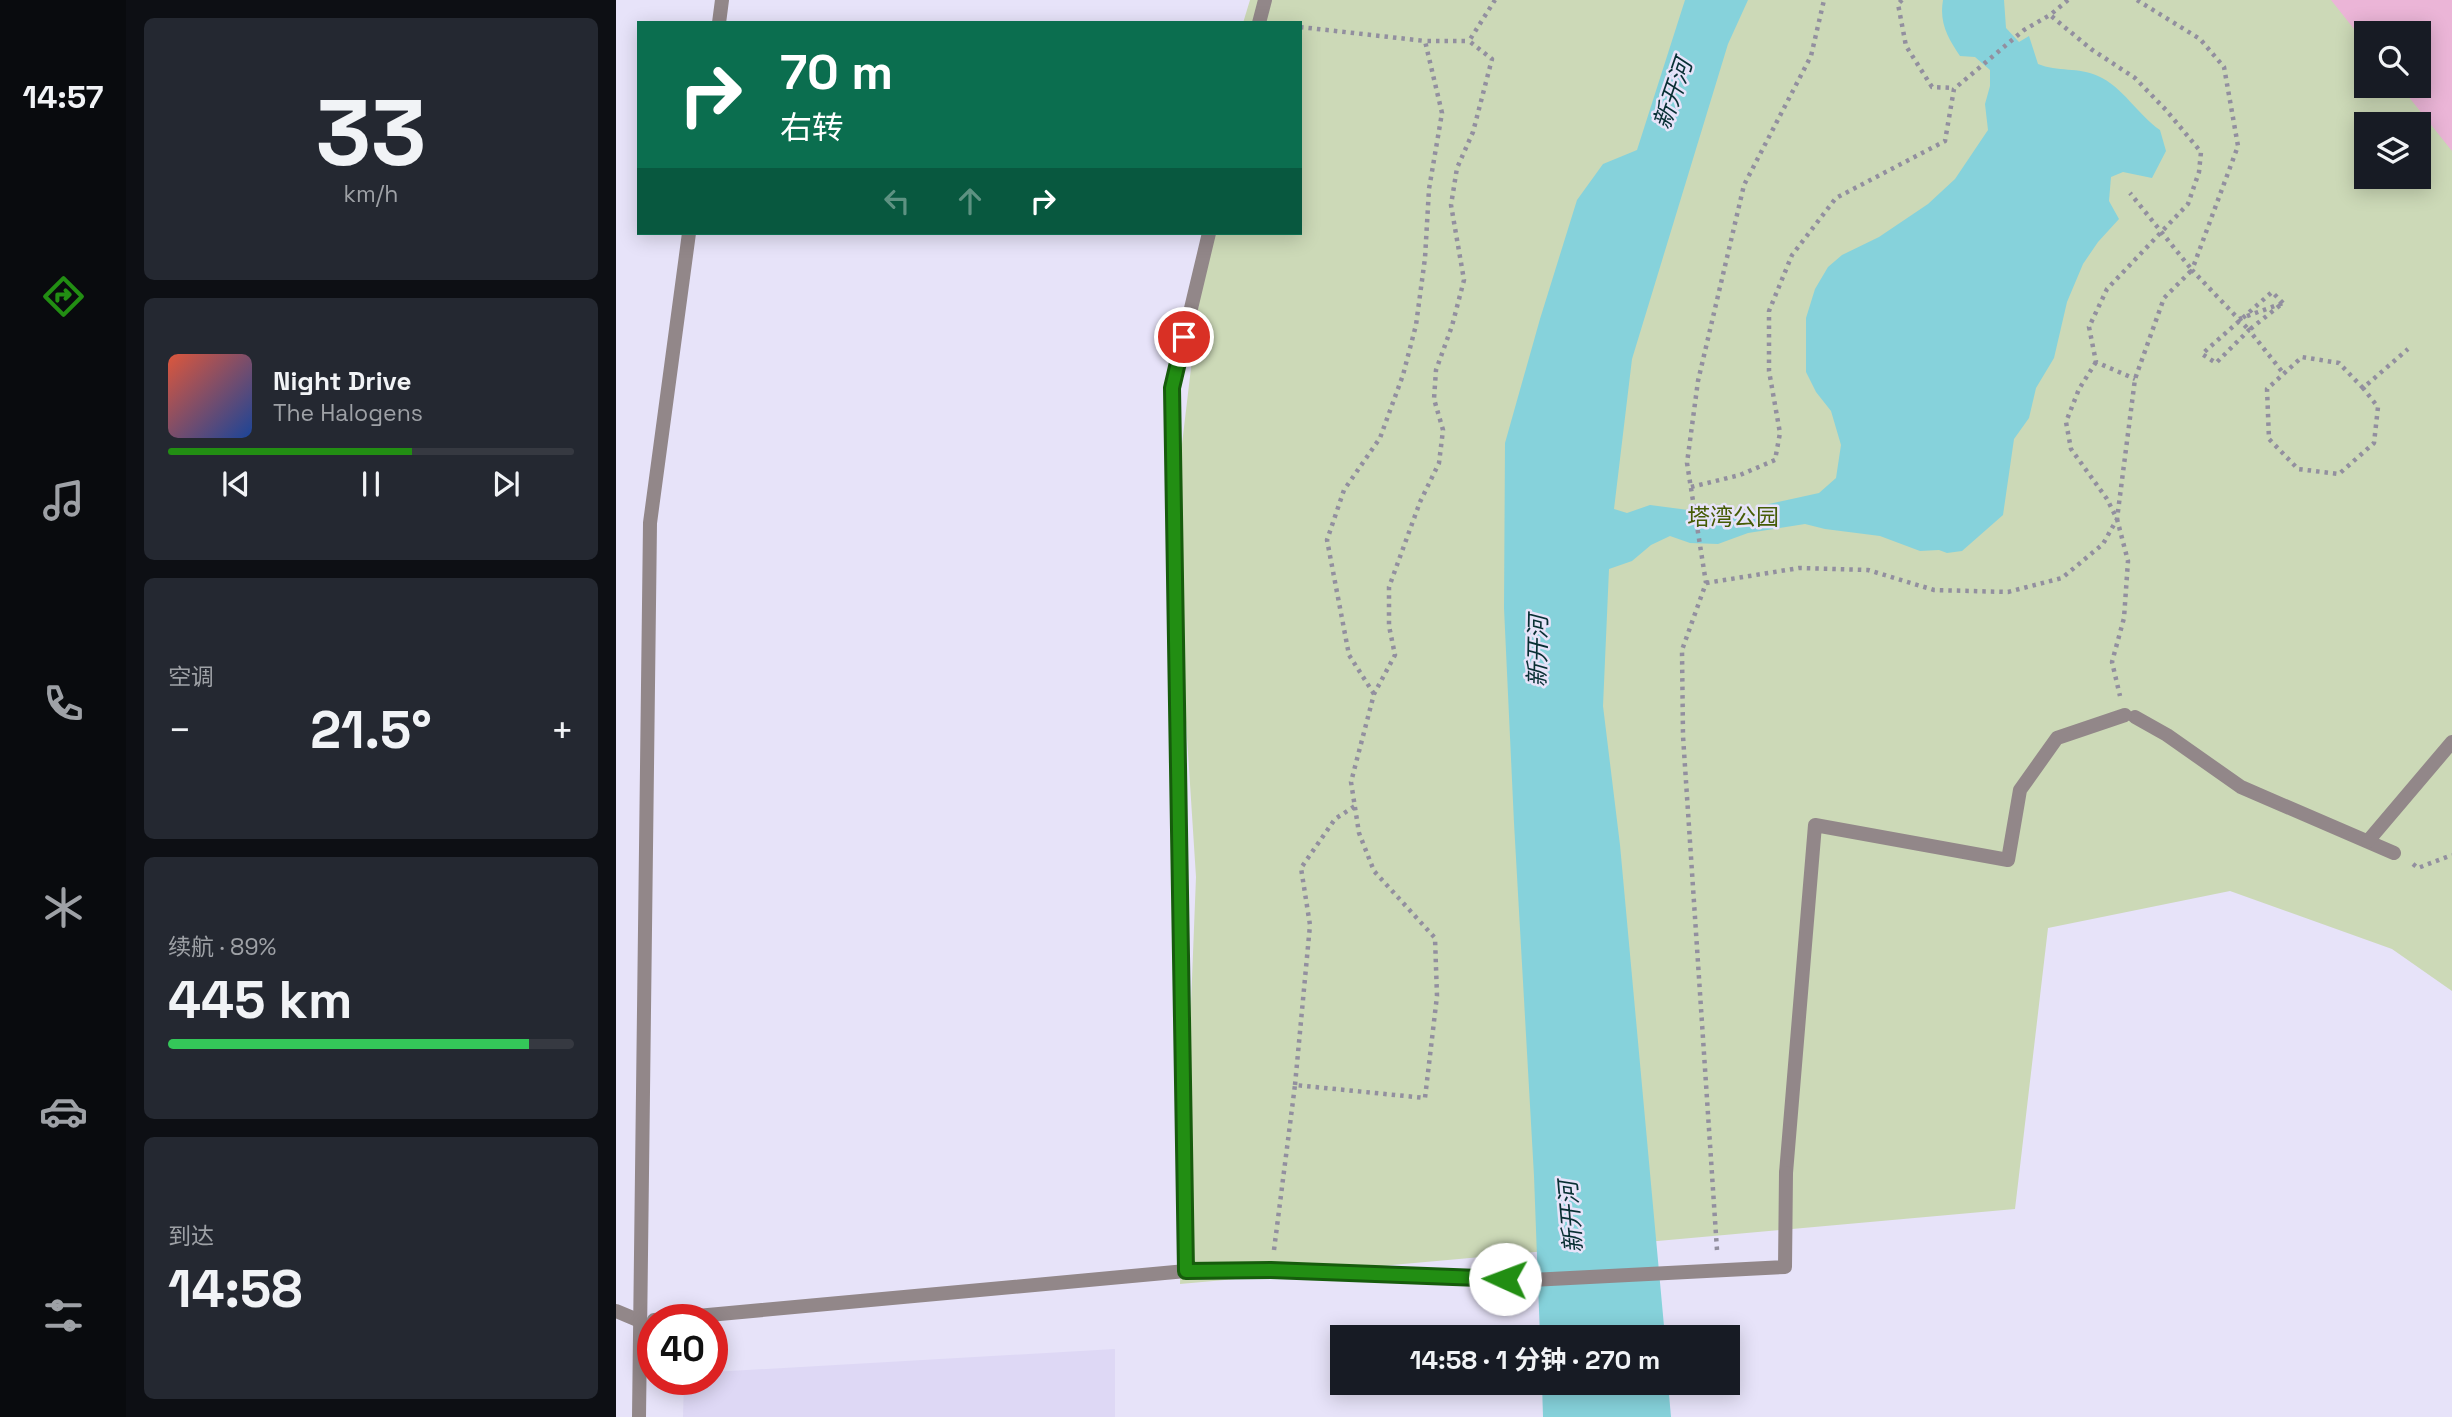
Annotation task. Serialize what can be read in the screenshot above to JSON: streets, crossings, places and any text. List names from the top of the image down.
{
  "water": ["新开河"],
  "parks": ["塔湾公园"],
  "page": {
    "tabs": "14:57",
    "tile": [
      ["33", "km/h"],
      "空调",
      ["续航 · 89%", "445 km"],
      ["到达", "14:58"]
    ],
    "turn": ["70 m", "右转"],
    "song": ["Night Drive", "The Halogens"],
    "heat": ["−", "21.5°", "+"],
    "limit": "40",
    "trip": "14:58 · 1 分钟 · 270 m"
  }
}
